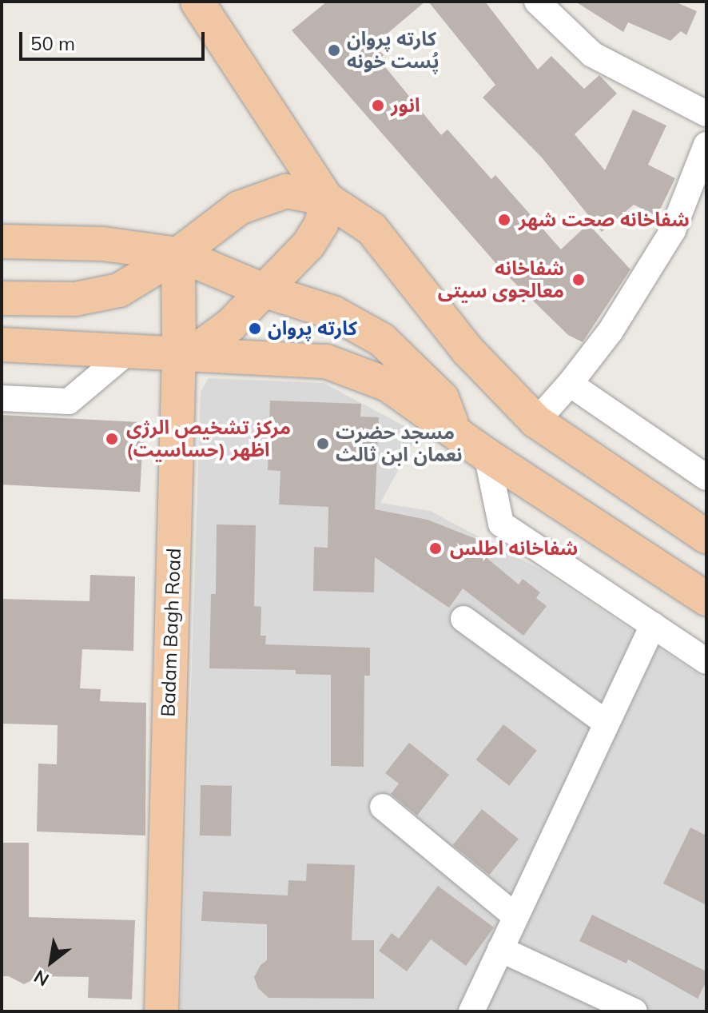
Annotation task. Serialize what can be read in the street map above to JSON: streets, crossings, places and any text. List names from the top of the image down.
{
  "streets": {
    "main road": ["Badam Bagh Road"]
  },
  "places": [
    "کارته پروان پُست خونه",
    "انور",
    "شفاخانه صحت شهر",
    "شفاخانه معالجوی سیتی",
    "کارته پروان",
    "مرکز تشخیص الرژی (حساسیت) اظهر",
    "مسجد حضرت نعمان ابن ثالث",
    "شفاخانه اطلس"
  ],
  "scale_bar": "50 m",
  "north": "bottom left"
}
